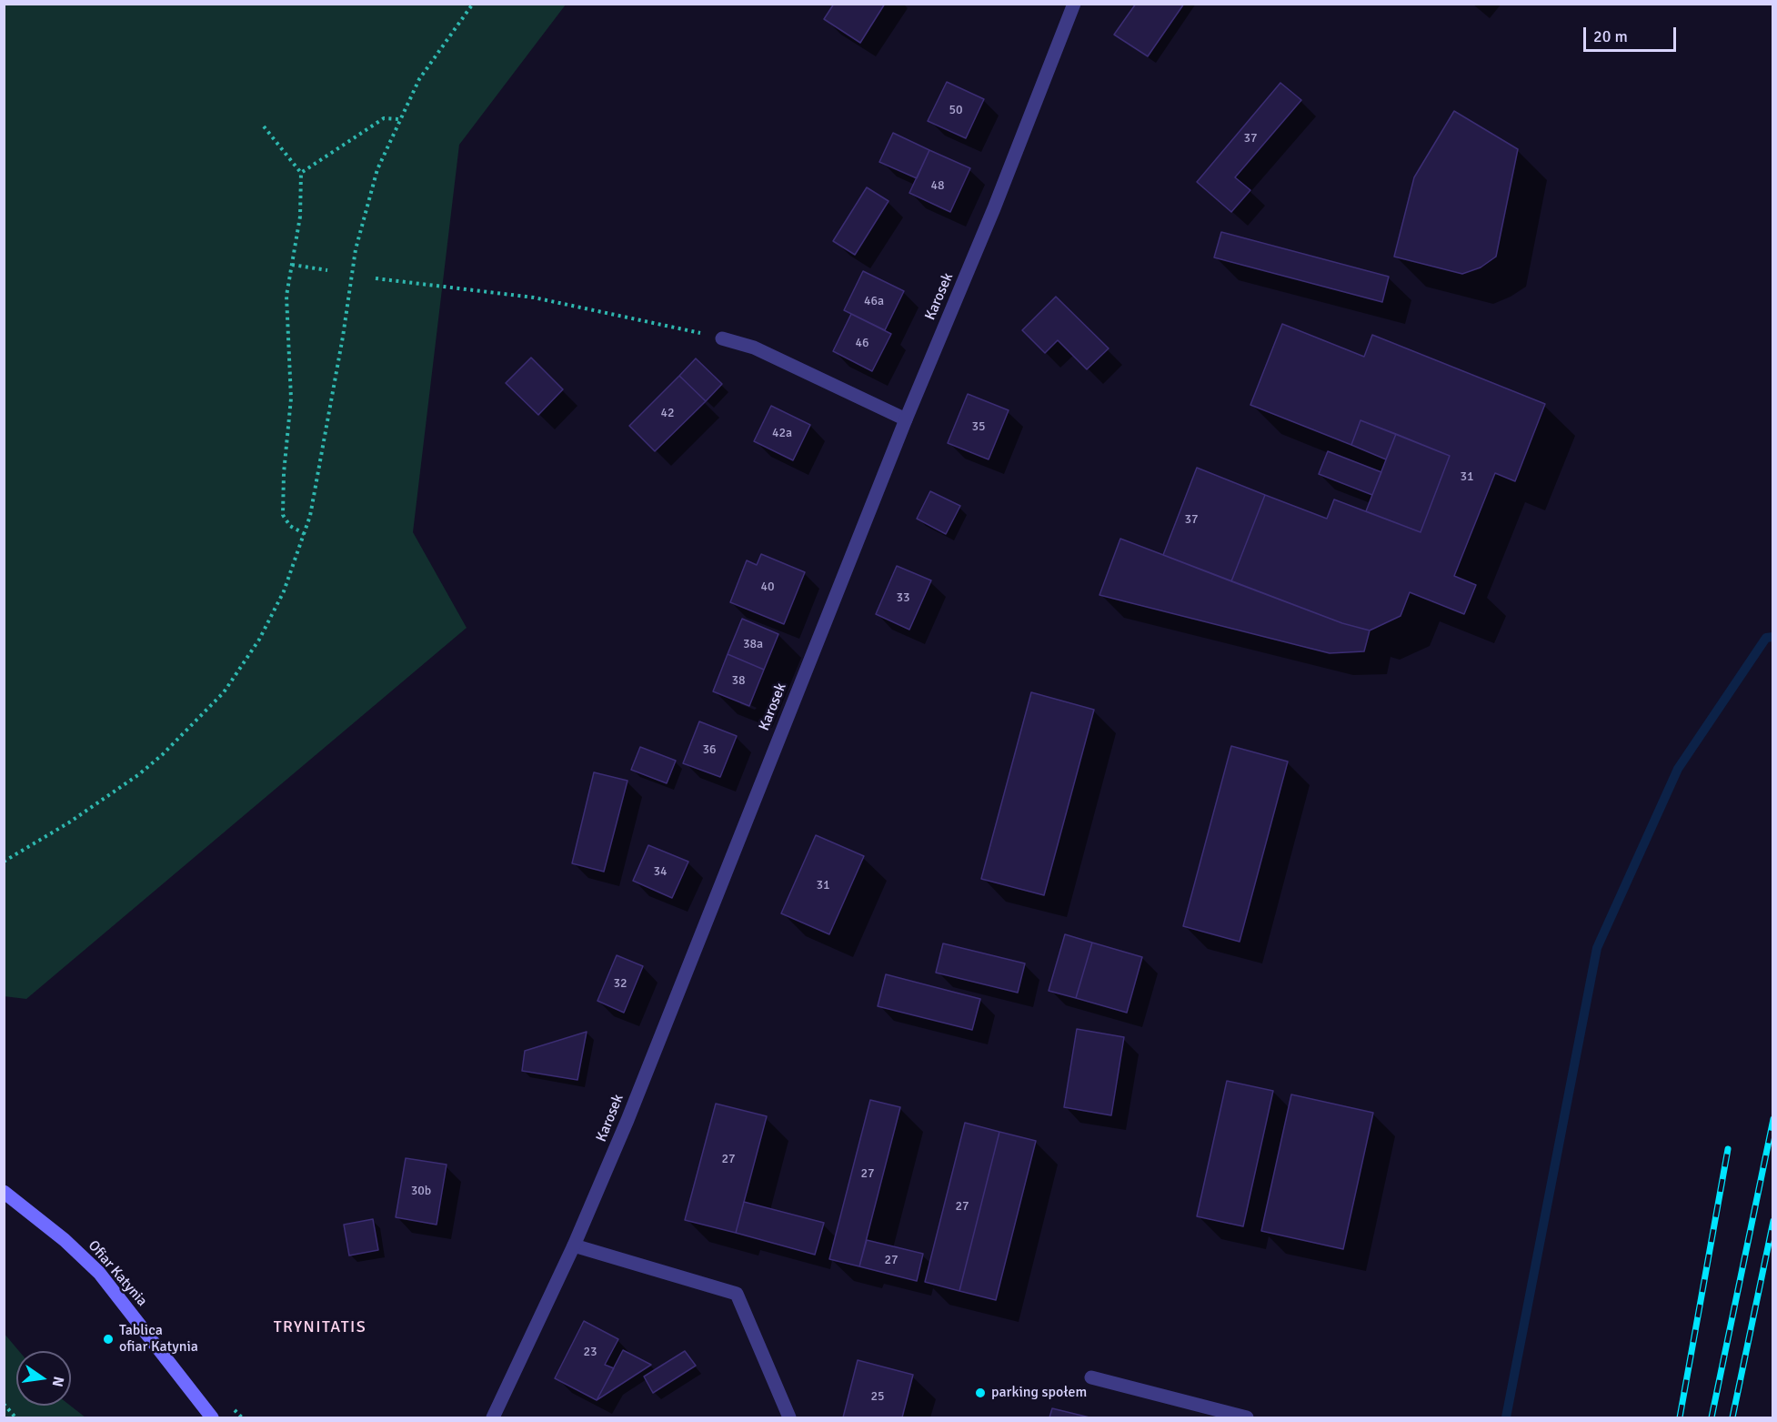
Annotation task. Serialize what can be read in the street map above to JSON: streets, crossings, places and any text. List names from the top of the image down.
{
  "streets": {
    "main road": ["Ofiar Katynia"],
    "street": ["Karosek"]
  },
  "districts": ["TRYNITATIS"],
  "places": ["Tablica ofiar Katynia", "parking społem"],
  "house_numbers": [
    "50",
    "37",
    "48",
    "46a",
    "46",
    "42",
    "35",
    "42a",
    "31",
    "37",
    "40",
    "33",
    "38a",
    "38",
    "36",
    "34",
    "31",
    "32",
    "27",
    "27",
    "30b",
    "27",
    "27",
    "23",
    "25"
  ],
  "scale_bar": "20 m",
  "north": "right"
}
